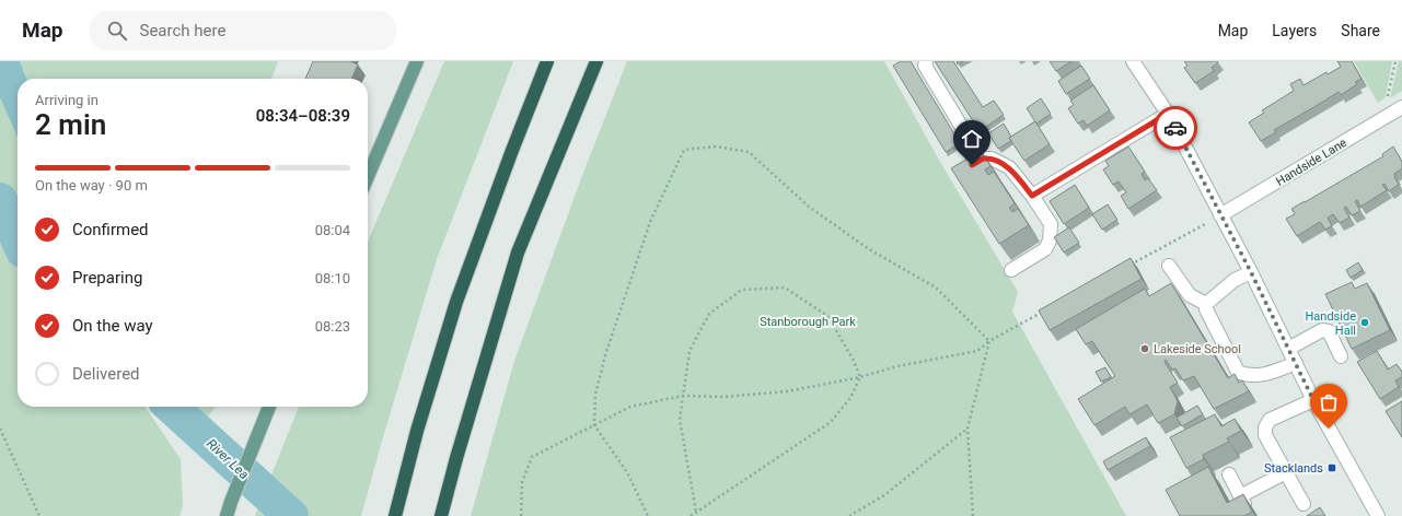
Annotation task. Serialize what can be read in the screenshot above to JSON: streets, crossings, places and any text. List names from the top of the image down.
{
  "streets": {
    "street": ["Handside Lane"]
  },
  "water": ["River Lea"],
  "parks": ["Stanborough Park"],
  "places": {
    "other": ["Handside Hall", "Lakeside School"],
    "transit": ["Stacklands"]
  },
  "page": {
    "header": "Map",
    "search": "Search here",
    "nav": ["Map", "Layers", "Share"],
    "heading": ["2 min", "Arriving in", "08:34–08:39"],
    "bar": "On the way · 90 m",
    "list": [
      ["Confirmed", "08:04"],
      ["Preparing", "08:10"],
      ["On the way", "08:23"],
      "Delivered"
    ]
  }
}
